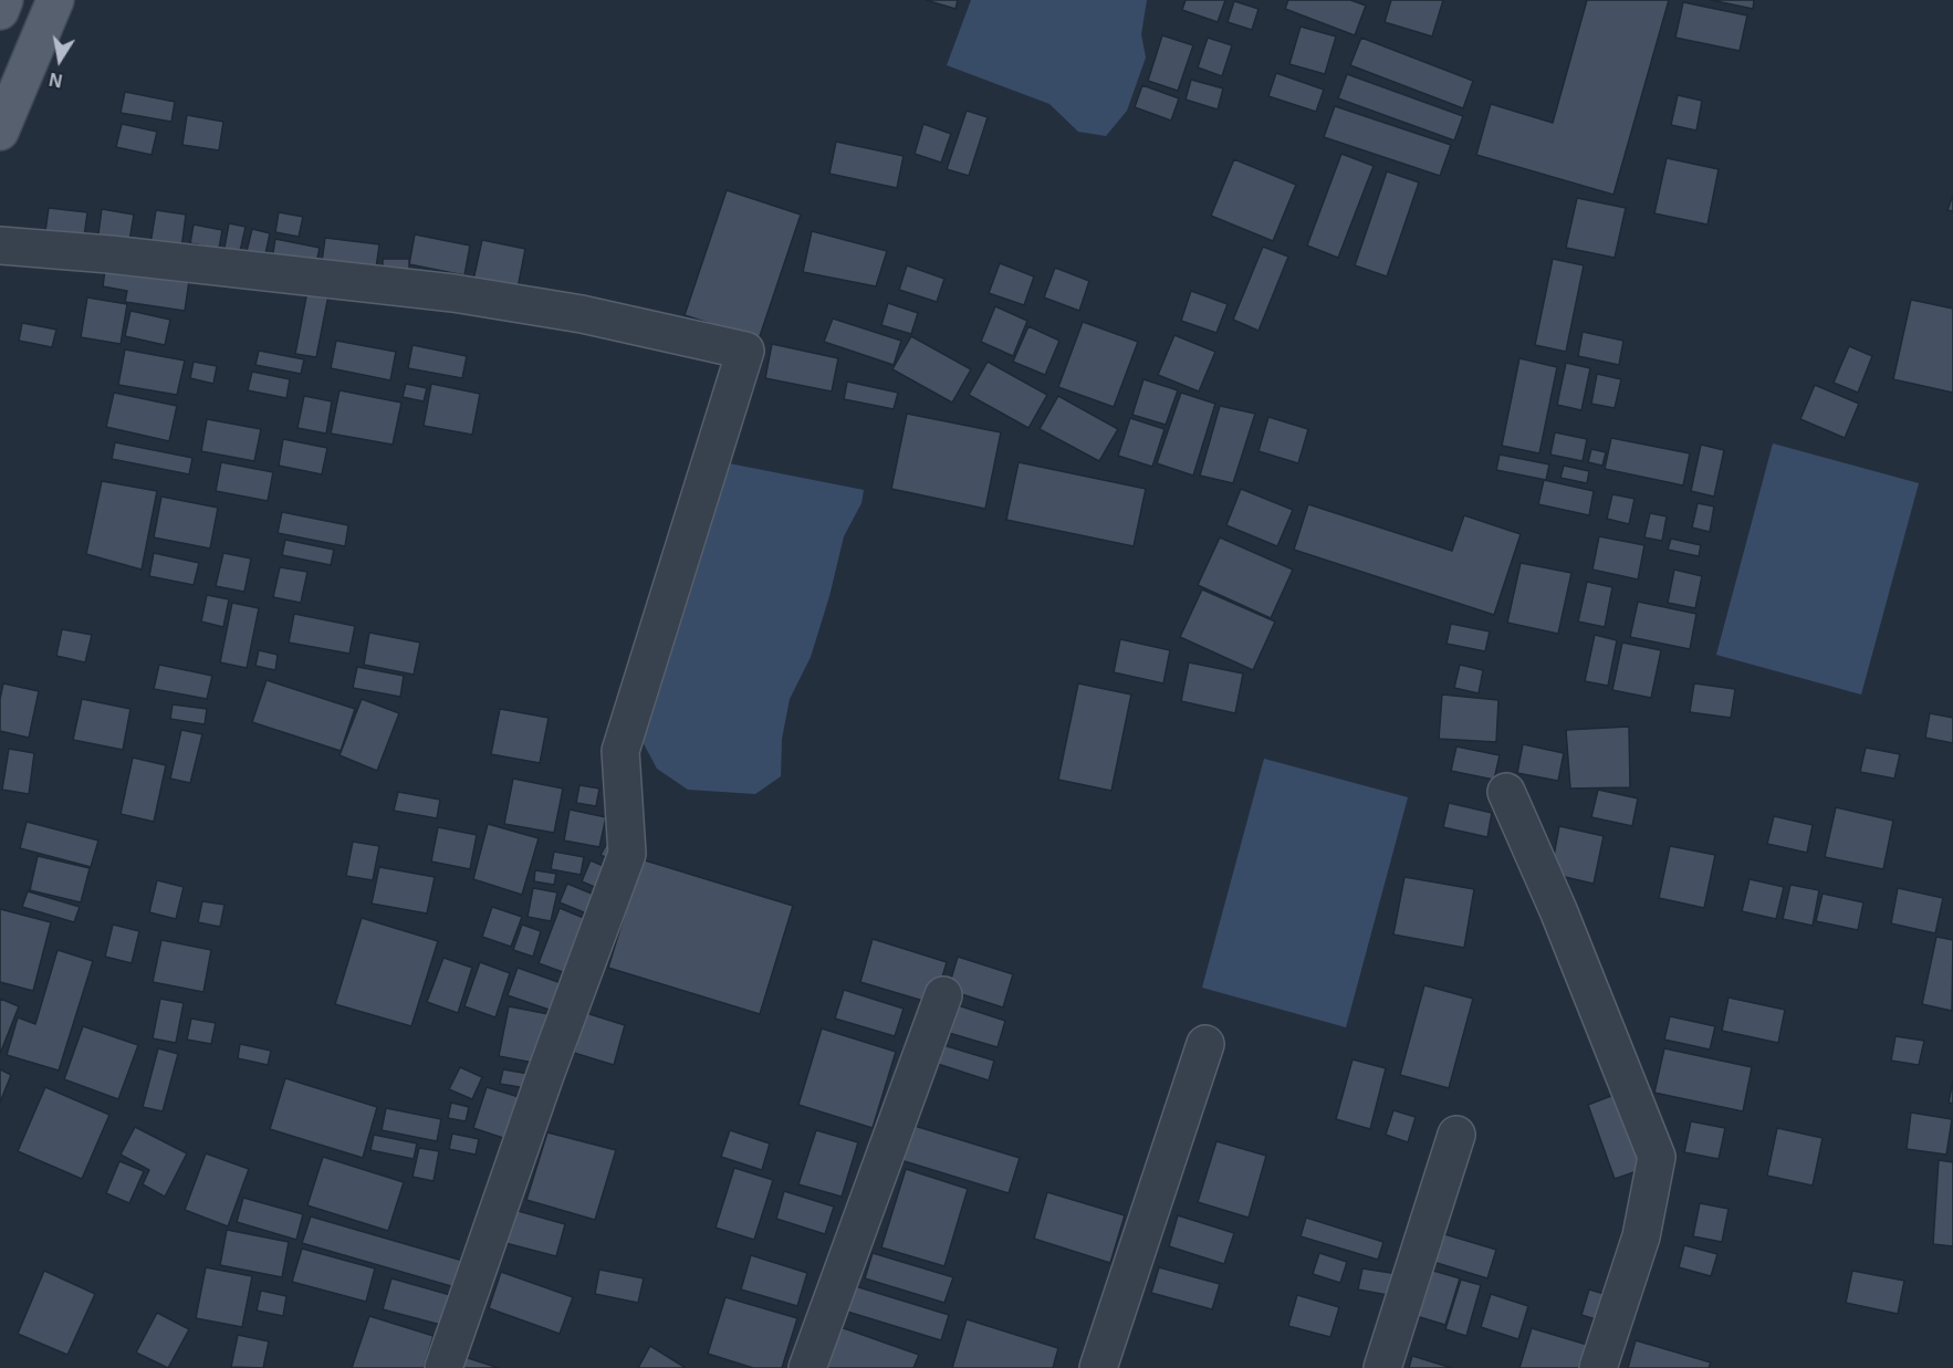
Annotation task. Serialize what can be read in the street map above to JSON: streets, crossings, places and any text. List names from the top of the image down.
{
  "north": "bottom"
}
